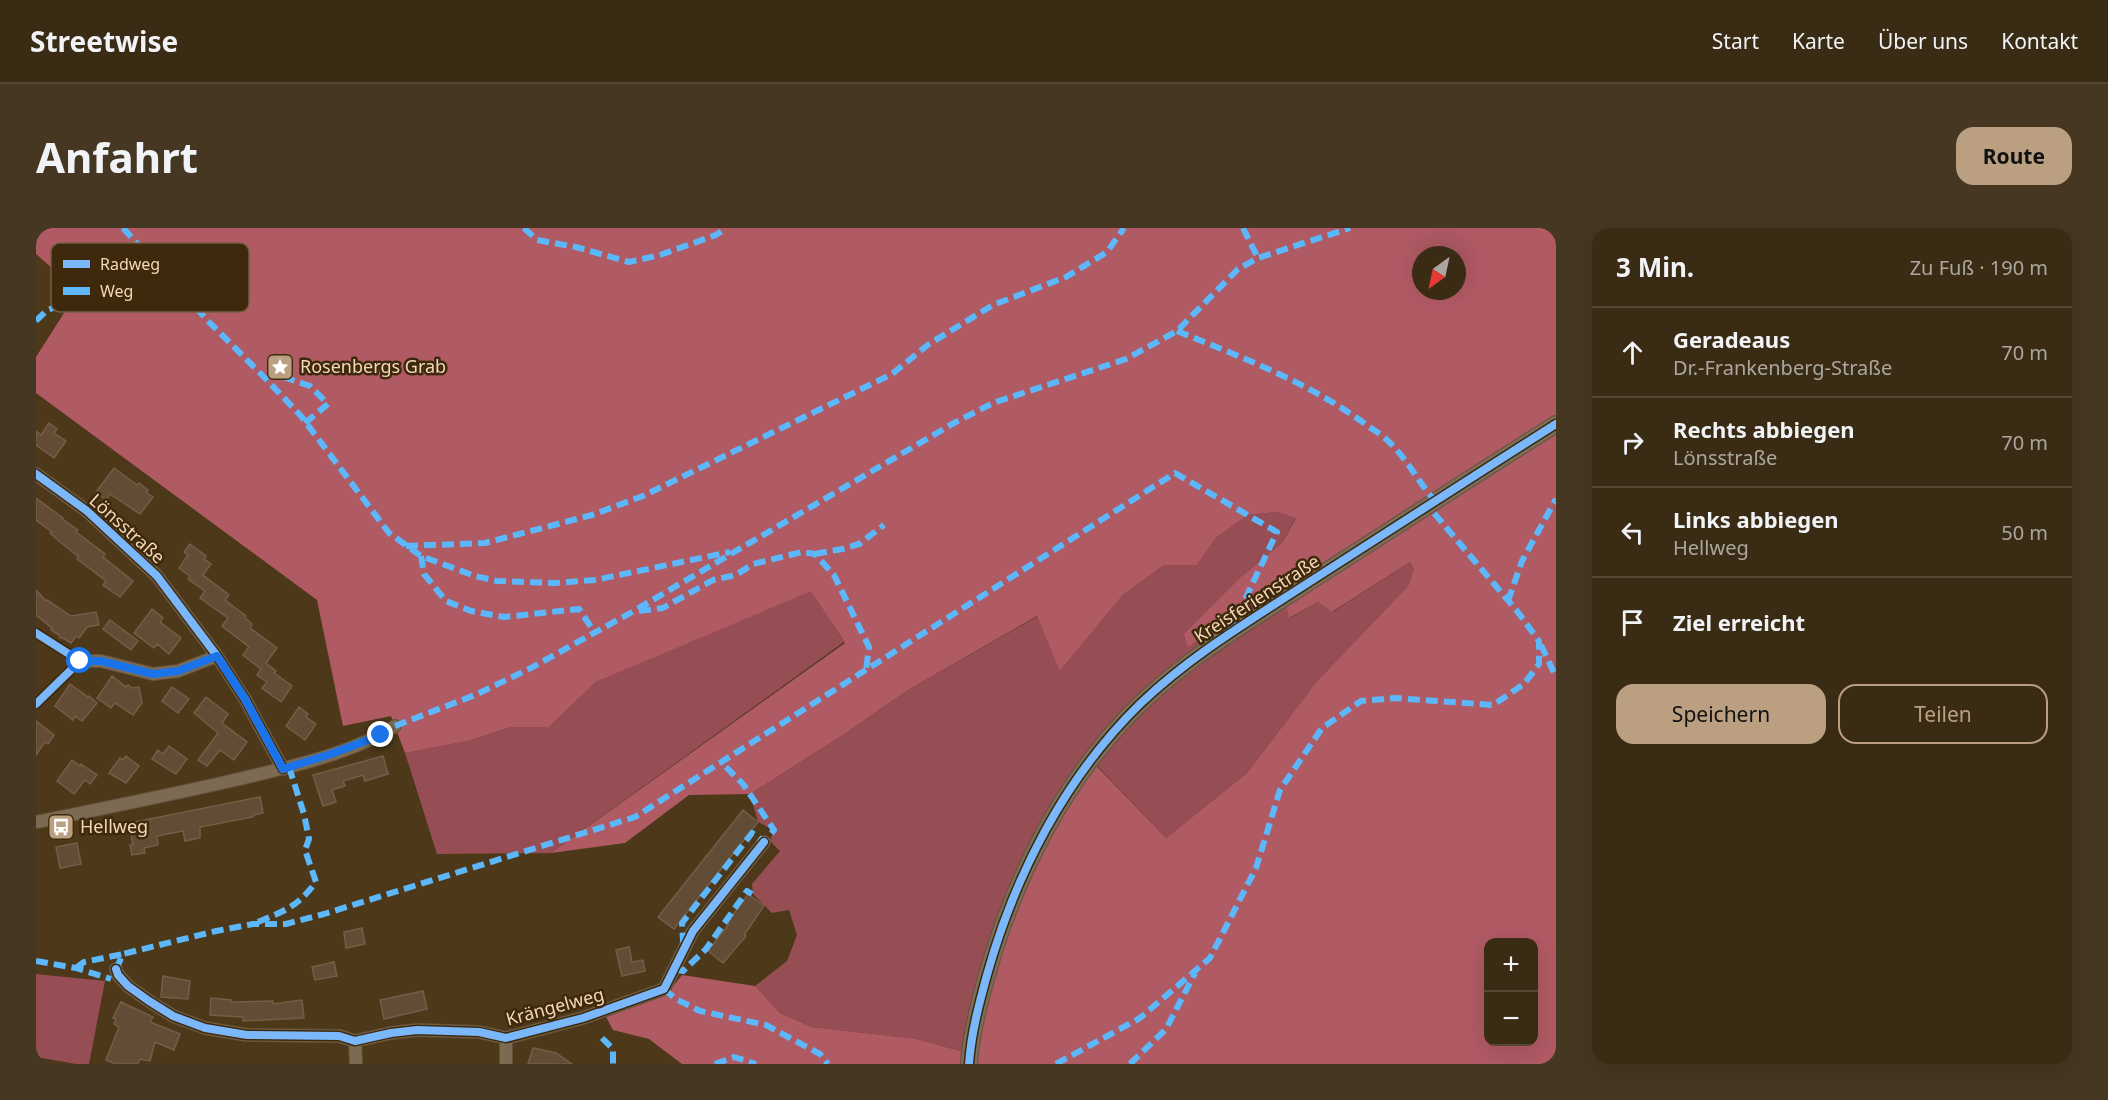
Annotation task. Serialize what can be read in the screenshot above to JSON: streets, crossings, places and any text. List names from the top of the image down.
{
  "streets": {
    "street": ["Lönsstraße", "Kreisferienstraße", "Krängelweg"]
  },
  "places": {
    "place": ["Rosenbergs Grab"],
    "bus stop": ["Hellweg"]
  },
  "legend": ["Radweg", "Weg"],
  "north": "bottom left",
  "page": {
    "header": "Streetwise",
    "nav": [
      "Start",
      "Karte",
      "Über uns",
      "Kontakt"
    ],
    "buttons": [
      "Route",
      ["Speichern", "Teilen"]
    ],
    "title": "Anfahrt",
    "heading": ["3 Min.", "Zu Fuß · 190 m"],
    "list": [
      ["Geradeaus", "Dr.-Frankenberg-Straße", "70 m"],
      ["Rechts abbiegen", "Lönsstraße", "70 m"],
      ["Links abbiegen", "Hellweg", "50 m"],
      "Ziel erreicht"
    ],
    "map_buttons": ["+", "−"]
  }
}
